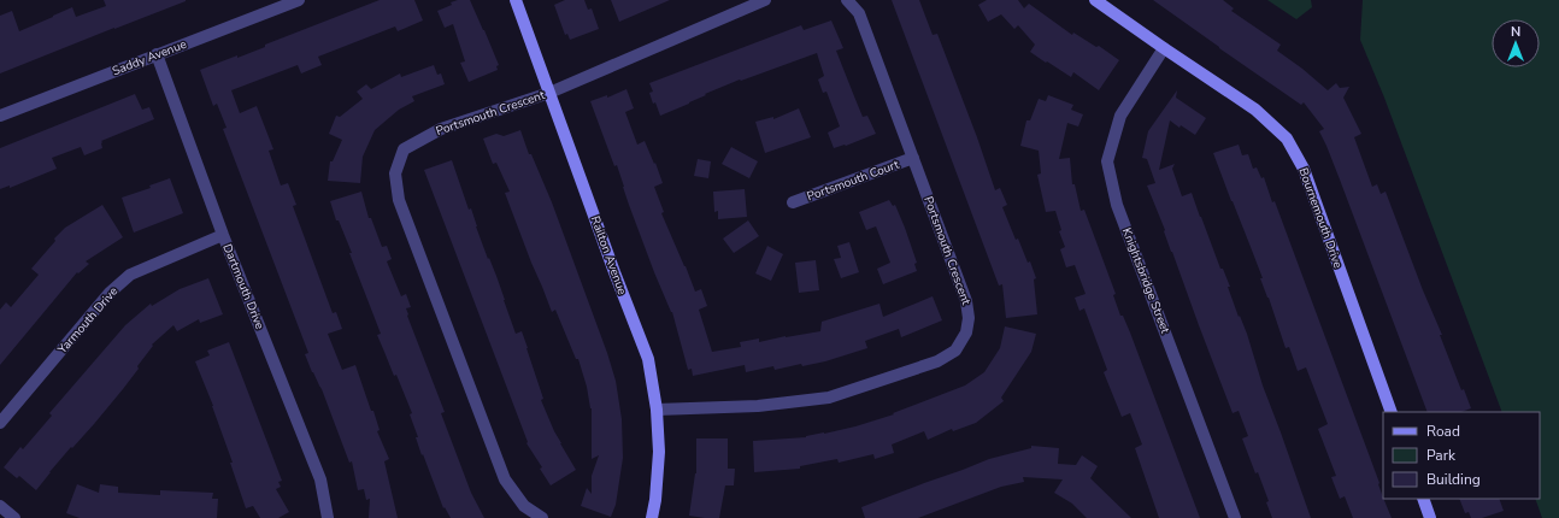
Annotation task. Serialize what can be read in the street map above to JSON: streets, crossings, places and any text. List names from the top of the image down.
{
  "streets": {
    "street": [
      "Saddy Avenue",
      "Portsmouth Crescent",
      "Portsmouth Court",
      "Bournemouth Drive",
      "Railton Avenue",
      "Knightsbridge Street",
      "Dartmouth Drive",
      "Yarmouth Drive"
    ]
  },
  "crossings": [
    ["Saddy Avenue", "Dartmouth Drive"],
    ["Portsmouth Crescent", "Portsmouth Court"],
    ["Portsmouth Crescent", "Railton Avenue"],
    ["Bournemouth Drive", "Knightsbridge Street"],
    ["Dartmouth Drive", "Yarmouth Drive"]
  ],
  "legend": ["Road", "Park", "Building"],
  "north": "top"
}
